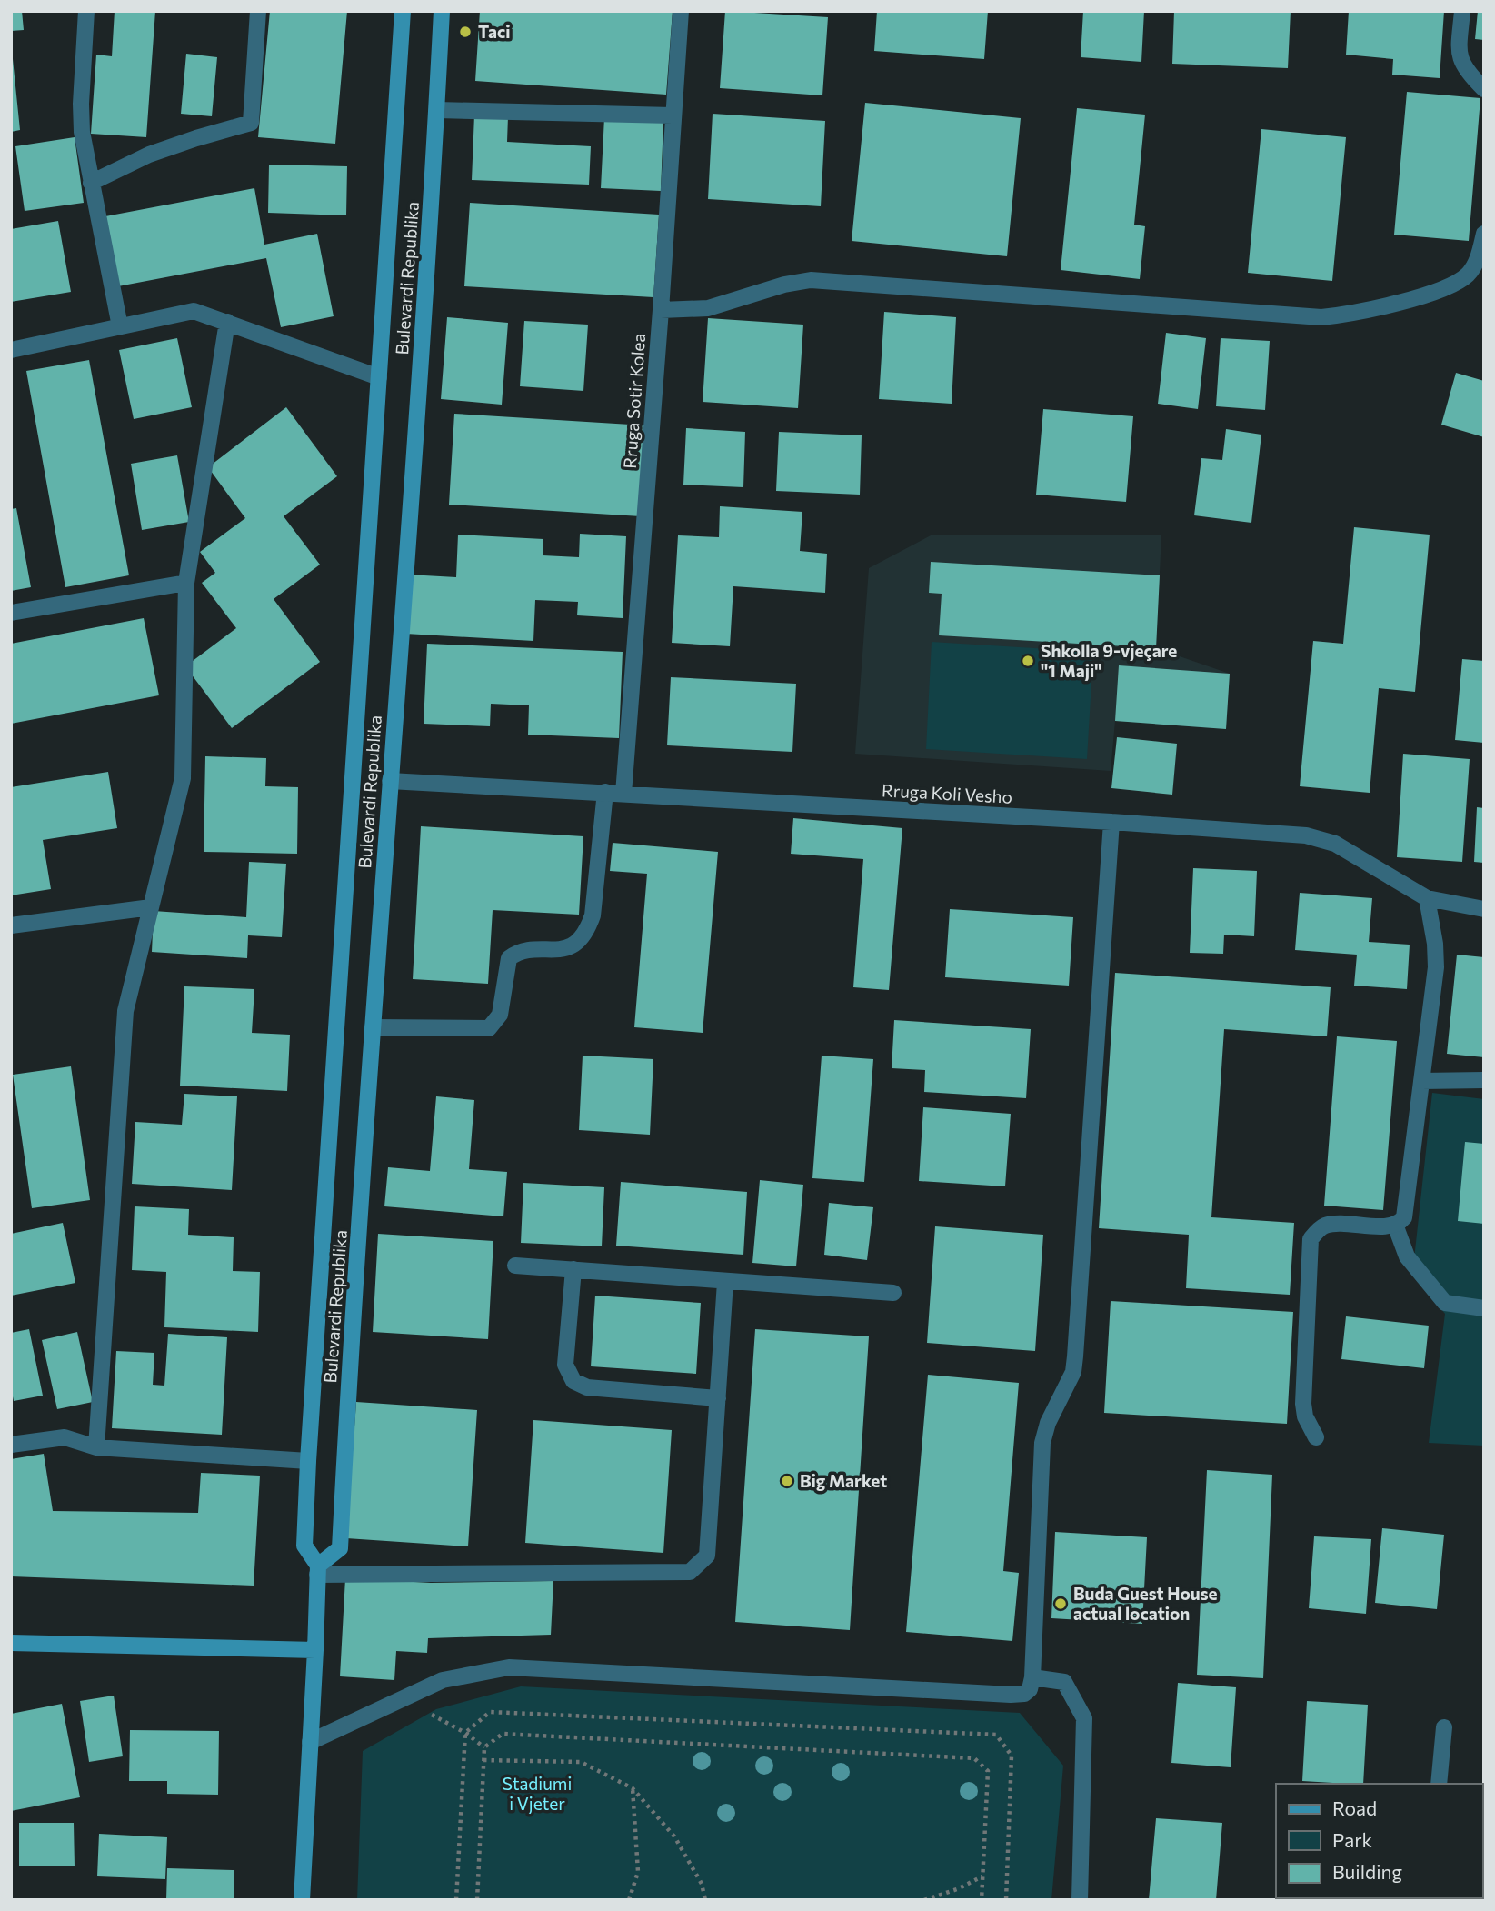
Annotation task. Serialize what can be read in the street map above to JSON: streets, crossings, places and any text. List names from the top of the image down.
{
  "streets": {
    "street": ["Bulevardi Republika", "Rruga Sotir Kolea", "Rruga Koli Vesho"]
  },
  "crossings": [
    ["Bulevardi Republika", "Rruga Koli Vesho"],
    ["Rruga Sotir Kolea", "Rruga Koli Vesho"]
  ],
  "parks": ["Stadiumi i Vjeter"],
  "places": [
    "Taci",
    "Shkolla 9-vjeçare \"1 Maji\"",
    "Big Market",
    "Buda Guest House actual location"
  ],
  "legend": ["Road", "Park", "Building"]
}
